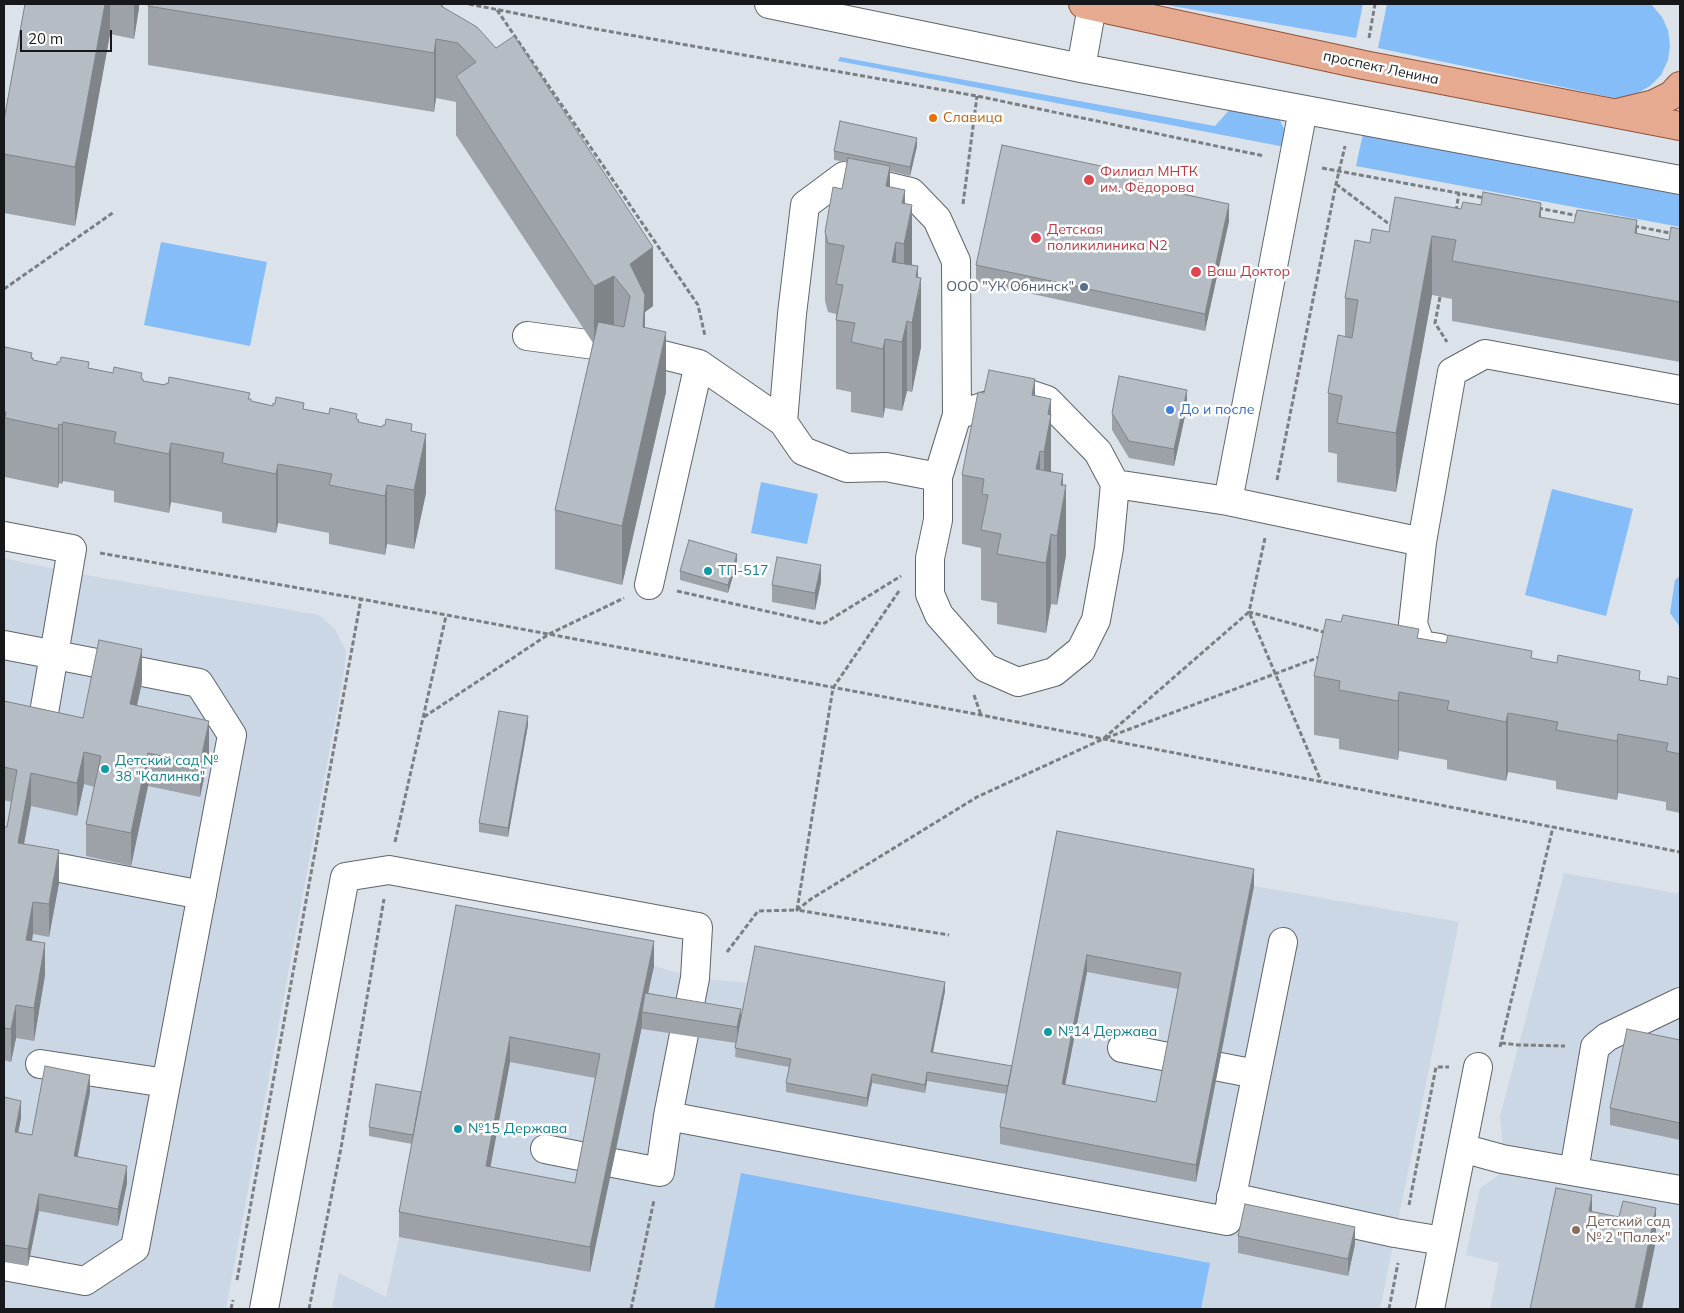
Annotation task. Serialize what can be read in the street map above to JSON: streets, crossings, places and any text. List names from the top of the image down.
{
  "streets": {
    "main road": ["проспект Ленина"]
  },
  "places": [
    "Славица",
    "Филиал МНТК им. Фёдорова",
    "Детская поликилиника N2",
    "Ваш Доктор",
    "ООО \"УК Обнинск\"",
    "До и после",
    "ТП-517",
    "Детский сад № 38 \"Калинка\"",
    "№14 Держава",
    "№15 Держава",
    "Детский сад № 2 \"Палех\""
  ],
  "scale_bar": "20 m"
}
